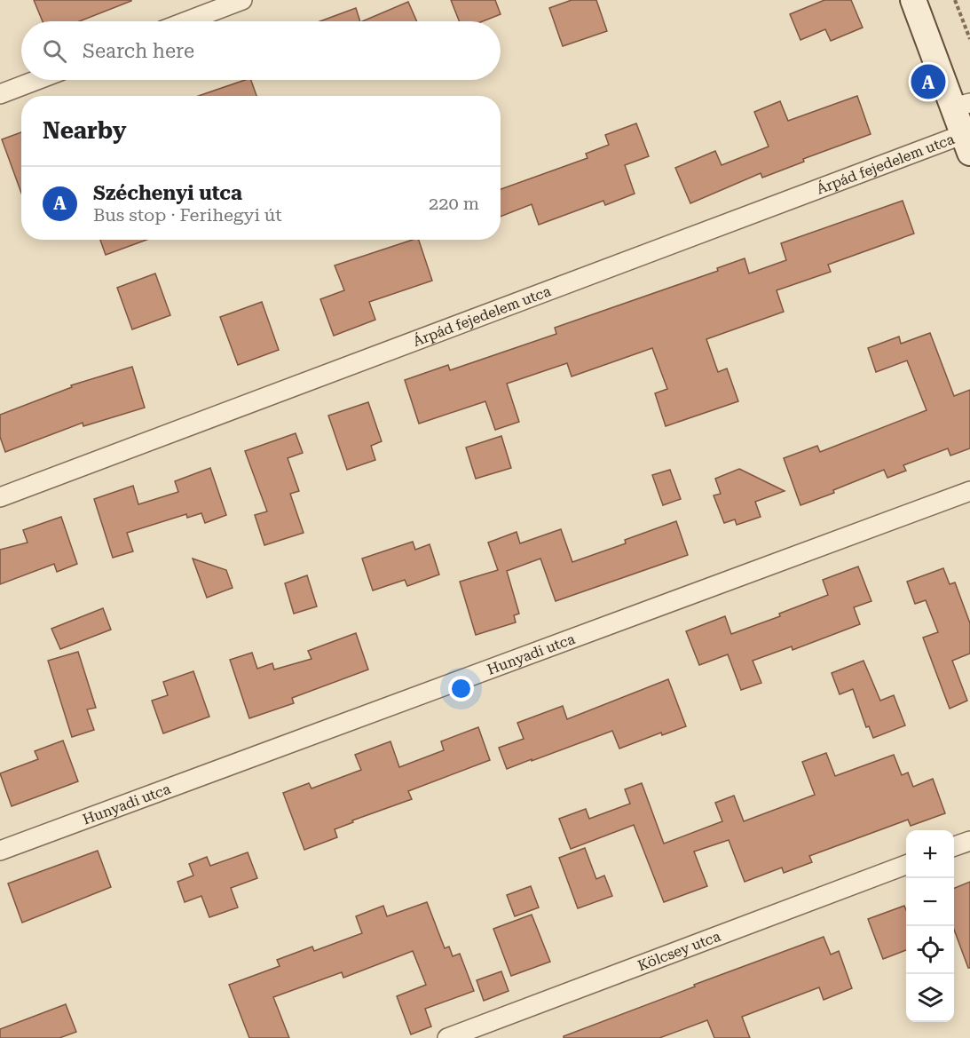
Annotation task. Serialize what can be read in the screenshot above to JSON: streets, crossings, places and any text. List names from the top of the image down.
{
  "streets": {
    "street": ["Árpád fejedelem utca", "Hunyadi utca", "Kölcsey utca"]
  },
  "page": {
    "search": "Search here",
    "pins": "A",
    "heading": "Nearby",
    "list": [
      {
        "mark": "A",
        "name": "Széchenyi utca",
        "note": "Bus stop · Ferihegyi út",
        "value": "220 m"
      }
    ],
    "map_buttons": ["+", "−"]
  }
}
